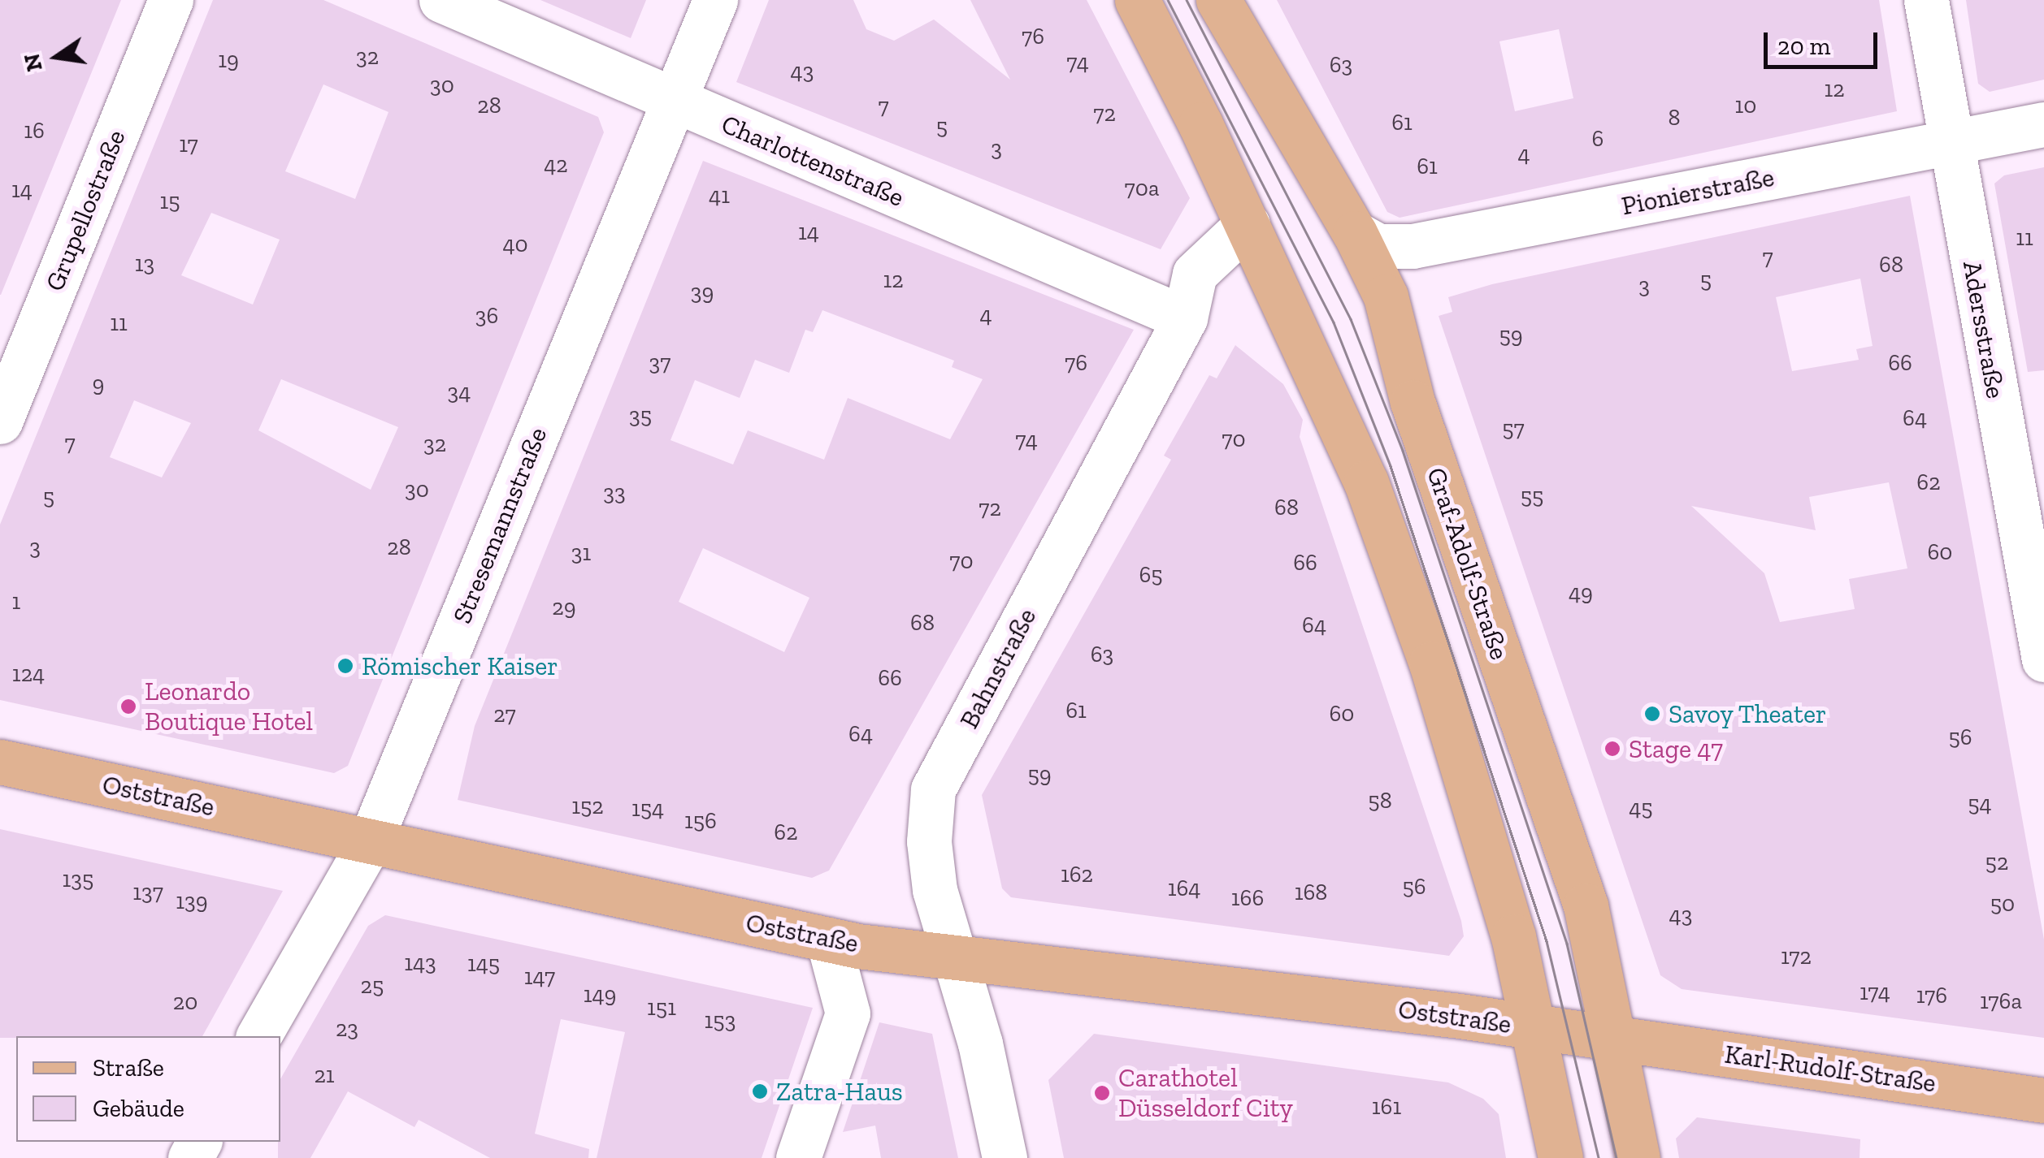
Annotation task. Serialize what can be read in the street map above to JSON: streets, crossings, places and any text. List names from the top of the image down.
{
  "streets": {
    "main road": ["Graf-Adolf-Straße", "Oststraße", "Karl-Rudolf-Straße"],
    "street": [
      "Charlottenstraße",
      "Pionierstraße",
      "Grupellostraße",
      "Adersstraße",
      "Stresemannstraße",
      "Bahnstraße"
    ]
  },
  "crossings": [
    ["Charlottenstraße", "Stresemannstraße"],
    ["Charlottenstraße", "Bahnstraße"],
    ["Pionierstraße", "Adersstraße"],
    ["Pionierstraße", "Graf-Adolf-Straße"],
    ["Stresemannstraße", "Oststraße"],
    ["Graf-Adolf-Straße", "Oststraße"],
    ["Graf-Adolf-Straße", "Karl-Rudolf-Straße"],
    ["Bahnstraße", "Oststraße"],
    ["Oststraße", "Karl-Rudolf-Straße"]
  ],
  "places": [
    "Römischer Kaiser",
    "Leonardo Boutique Hotel",
    "Savoy Theater",
    "Stage 47",
    "Zatra-Haus",
    "Carathotel Düsseldorf City"
  ],
  "house_numbers": [
    "76",
    "32",
    "19",
    "74",
    "63",
    "43",
    "30",
    "12",
    "28",
    "10",
    "7",
    "72",
    "8",
    "61",
    "5",
    "16",
    "6",
    "17",
    "3",
    "4",
    "42",
    "61",
    "70a",
    "14",
    "41",
    "15",
    "14",
    "11",
    "40",
    "7",
    "13",
    "68",
    "12",
    "5",
    "3",
    "39",
    "4",
    "36",
    "11",
    "59",
    "37",
    "76",
    "66",
    "9",
    "34",
    "35",
    "64",
    "57",
    "70",
    "74",
    "7",
    "32",
    "62",
    "30",
    "33",
    "55",
    "5",
    "68",
    "72",
    "3",
    "28",
    "60",
    "31",
    "70",
    "66",
    "65",
    "49",
    "1",
    "29",
    "68",
    "64",
    "63",
    "124",
    "66",
    "61",
    "60",
    "27",
    "64",
    "56",
    "59",
    "58",
    "54",
    "152",
    "45",
    "154",
    "156",
    "62",
    "52",
    "162",
    "135",
    "56",
    "164",
    "137",
    "168",
    "166",
    "139",
    "50",
    "43",
    "172",
    "143",
    "145",
    "147",
    "25",
    "174",
    "149",
    "176",
    "176a",
    "20",
    "151",
    "153",
    "23",
    "21",
    "161"
  ],
  "legend": ["Straße", "Gebäude"],
  "scale_bar": "20 m",
  "north": "left"
}
